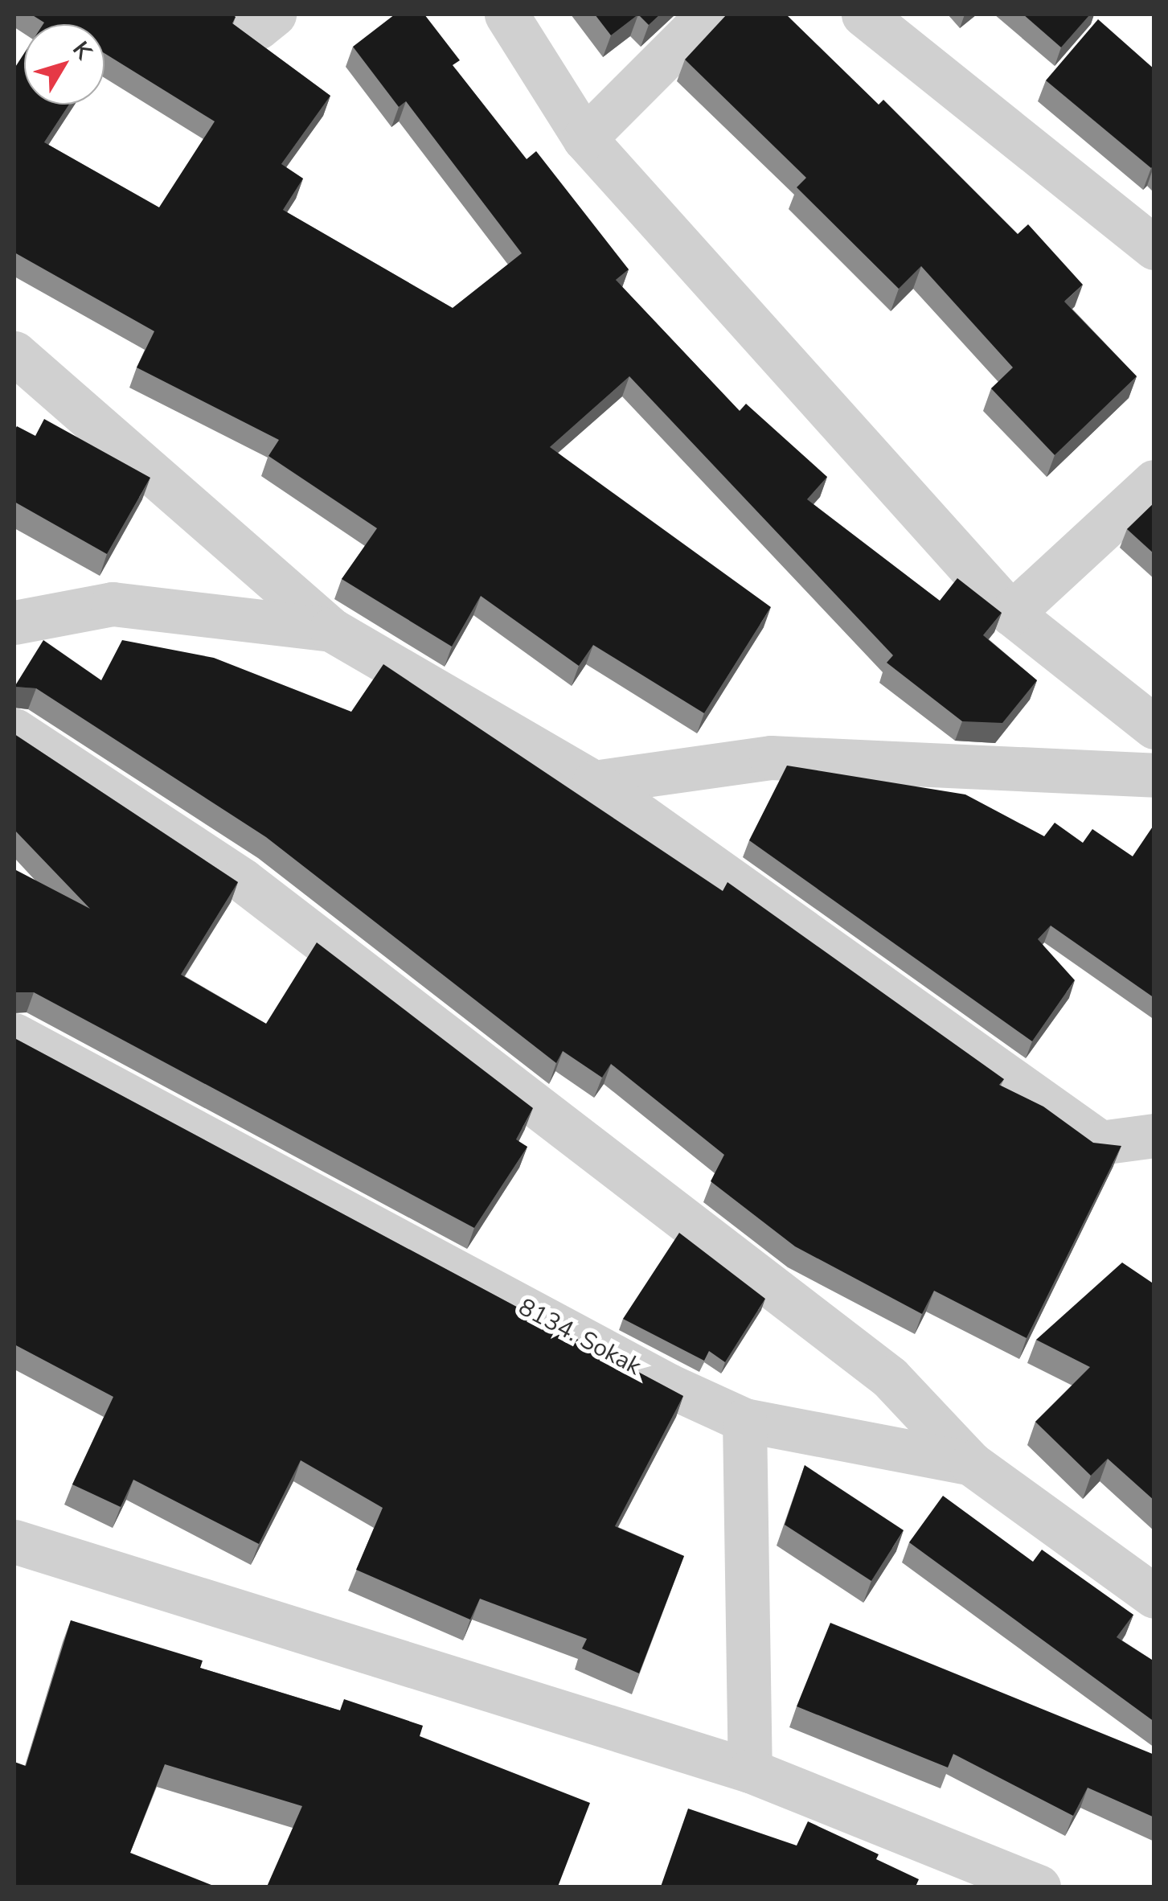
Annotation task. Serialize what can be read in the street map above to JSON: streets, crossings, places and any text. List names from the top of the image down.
{
  "streets": {
    "street": ["8134. Sokak"]
  },
  "north": "top right"
}
